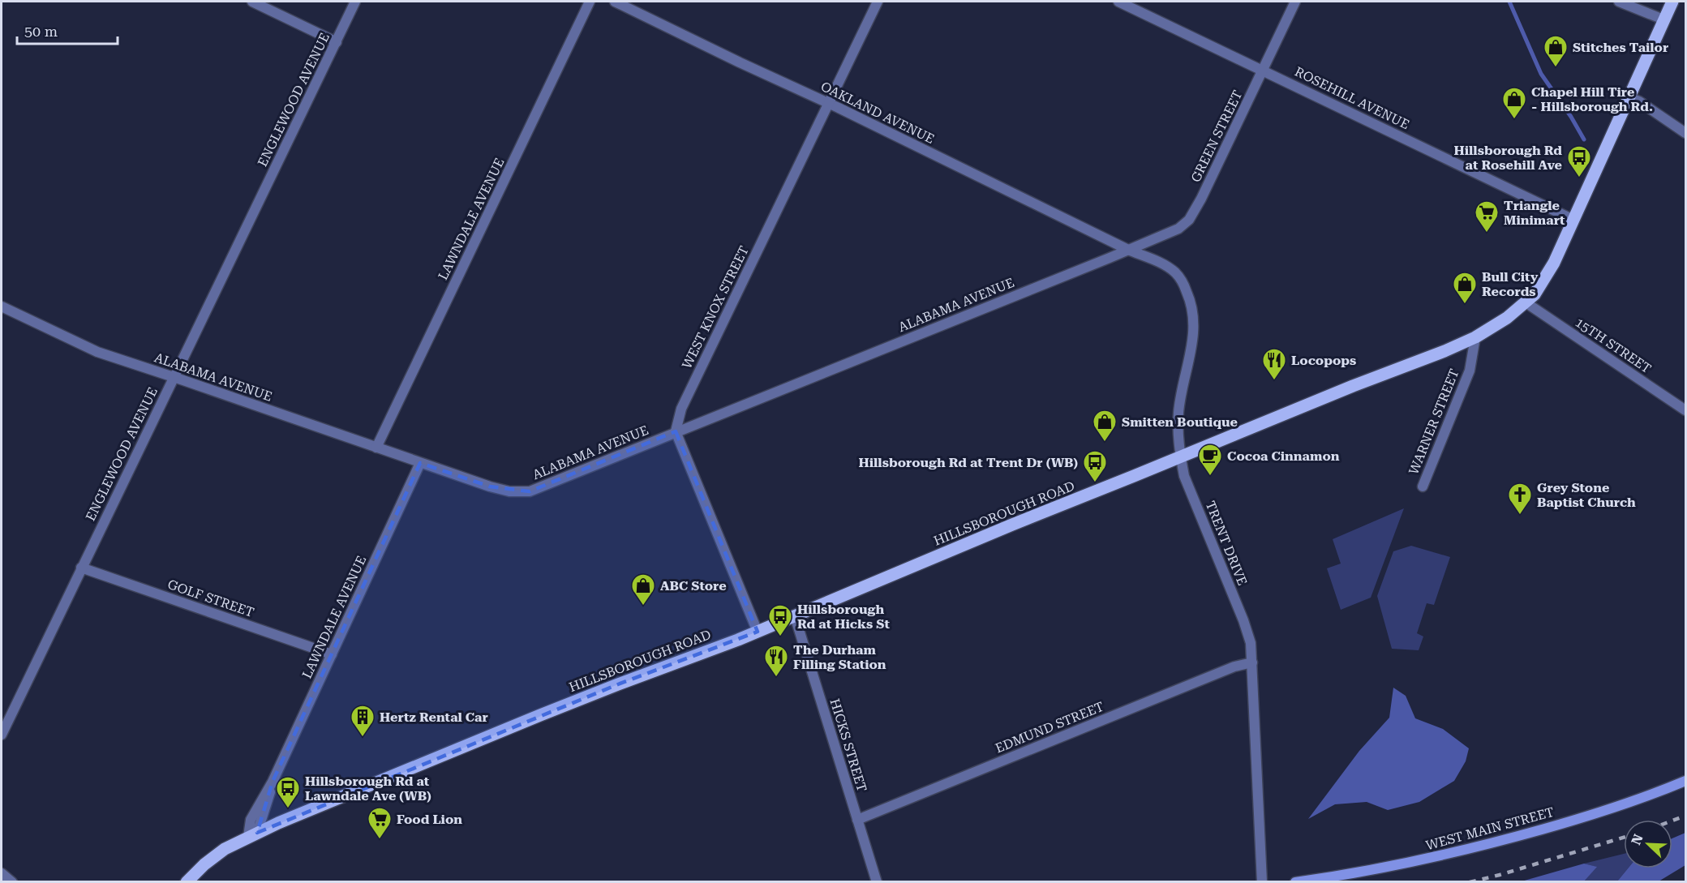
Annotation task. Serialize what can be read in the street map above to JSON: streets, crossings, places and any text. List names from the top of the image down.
{
  "streets": {
    "main road": ["HILLSBOROUGH ROAD", "WEST MAIN STREET"],
    "street": [
      "ROSEHILL AVENUE",
      "ENGLEWOOD AVENUE",
      "OAKLAND AVENUE",
      "GREEN STREET",
      "LAWNDALE AVENUE",
      "ALABAMA AVENUE",
      "WEST KNOX STREET",
      "15TH STREET",
      "WARNER STREET",
      "TRENT DRIVE",
      "GOLF STREET",
      "EDMUND STREET",
      "HICKS STREET"
    ]
  },
  "crossings": [
    ["ROSEHILL AVENUE", "GREEN STREET"],
    ["ROSEHILL AVENUE", "HILLSBOROUGH ROAD"],
    ["ENGLEWOOD AVENUE", "ALABAMA AVENUE"],
    ["ENGLEWOOD AVENUE", "GOLF STREET"],
    ["OAKLAND AVENUE", "GREEN STREET"],
    ["OAKLAND AVENUE", "ALABAMA AVENUE"],
    ["OAKLAND AVENUE", "WEST KNOX STREET"],
    ["OAKLAND AVENUE", "TRENT DRIVE"],
    ["GREEN STREET", "ALABAMA AVENUE"],
    ["GREEN STREET", "TRENT DRIVE"],
    ["LAWNDALE AVENUE", "ALABAMA AVENUE"],
    ["LAWNDALE AVENUE", "HILLSBOROUGH ROAD"],
    ["LAWNDALE AVENUE", "GOLF STREET"],
    ["ALABAMA AVENUE", "WEST KNOX STREET"],
    ["ALABAMA AVENUE", "TRENT DRIVE"],
    ["15TH STREET", "HILLSBOROUGH ROAD"],
    ["WARNER STREET", "HILLSBOROUGH ROAD"],
    ["HILLSBOROUGH ROAD", "TRENT DRIVE"],
    ["HILLSBOROUGH ROAD", "HICKS STREET"],
    ["TRENT DRIVE", "EDMUND STREET"],
    ["EDMUND STREET", "HICKS STREET"]
  ],
  "places": {
    "shop": [
      "Stitches Tailor",
      "Chapel Hill Tire - Hillsborough Rd.",
      "Bull City Records",
      "Smitten Boutique",
      "ABC Store"
    ],
    "bus stop": [
      "Hillsborough Rd at Rosehill Ave",
      "Hillsborough Rd at Trent Dr (WB)",
      "Hillsborough Rd at Hicks St",
      "Hillsborough Rd at Lawndale Ave (WB)"
    ],
    "supermarket": ["Triangle Minimart", "Food Lion"],
    "restaurant": ["Locopops", "The Durham Filling Station"],
    "cafe": ["Cocoa Cinnamon"],
    "church": ["Grey Stone Baptist Church"],
    "building": ["Hertz Rental Car"]
  },
  "scale_bar": "50 m",
  "north": "top left"
}
